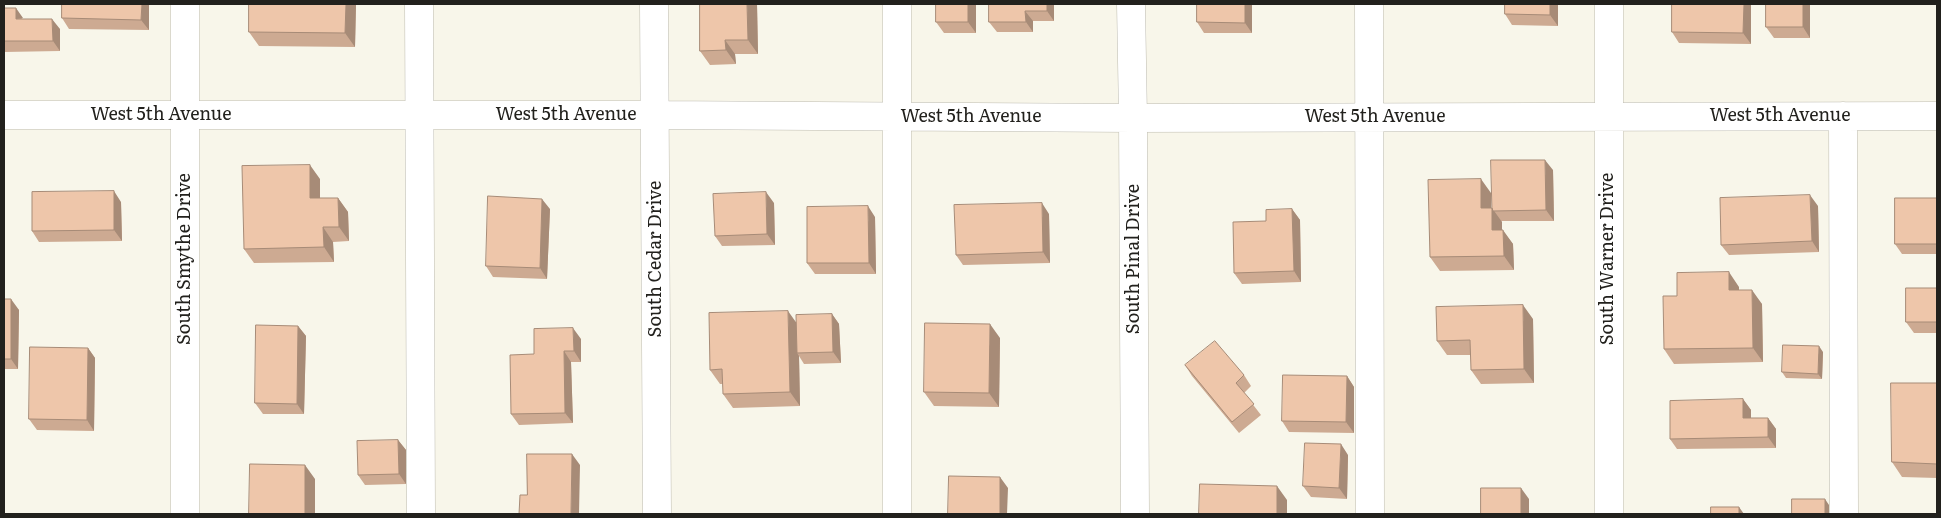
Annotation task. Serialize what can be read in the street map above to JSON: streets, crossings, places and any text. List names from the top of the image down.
{
  "streets": {
    "street": [
      "West 5th Avenue",
      "South Smythe Drive",
      "South Cedar Drive",
      "South Pinal Drive",
      "South Warner Drive"
    ]
  },
  "crossings": [
    ["West 5th Avenue", "South Smythe Drive"],
    ["West 5th Avenue", "South Cedar Drive"],
    ["West 5th Avenue", "South Pinal Drive"],
    ["West 5th Avenue", "South Warner Drive"]
  ]
}
